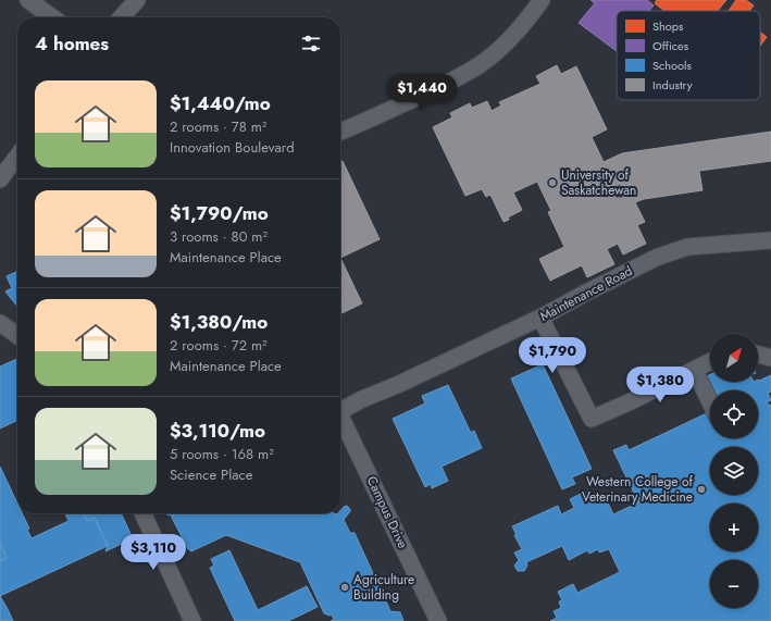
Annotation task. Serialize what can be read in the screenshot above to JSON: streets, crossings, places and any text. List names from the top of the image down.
{
  "streets": {
    "street": ["Maintenance Road", "Campus Drive"]
  },
  "places": ["University of Saskatchewan", "Western College of Veterinary Medicine", "Agriculture Building"],
  "legend": [
    "Shops",
    "Offices",
    "Schools",
    "Industry"
  ],
  "north": "top right",
  "page": {
    "heading": "4 homes",
    "list": [
      {
        "name": "$1,440/mo",
        "note": "2 rooms · 78 m² · Innovation Boulevard"
      },
      {
        "name": "$1,790/mo",
        "note": "3 rooms · 80 m² · Maintenance Place"
      },
      {
        "name": "$1,380/mo",
        "note": "2 rooms · 72 m² · Maintenance Place"
      },
      {
        "name": "$3,110/mo",
        "note": "5 rooms · 168 m² · Science Place"
      }
    ],
    "price": [
      "$1,440",
      "$1,790",
      "$1,380",
      "$3,110"
    ],
    "map_buttons": ["+", "−"]
  }
}
